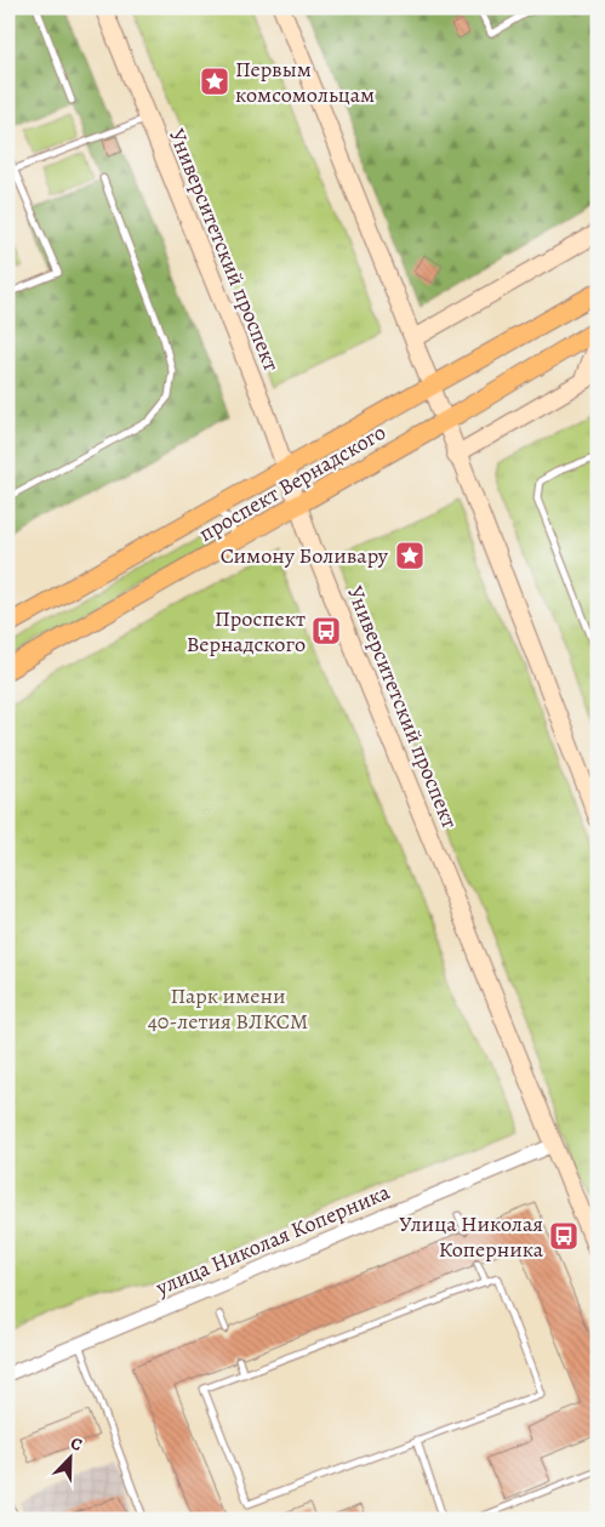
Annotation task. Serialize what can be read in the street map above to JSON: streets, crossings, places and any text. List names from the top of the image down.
{
  "streets": {
    "main road": ["Университетский проспект", "проспект Вернадского"],
    "street": ["улица Николая Коперника"]
  },
  "crossings": [
    ["Университетский проспект", "проспект Вернадского"],
    ["Университетский проспект", "улица Николая Коперника"]
  ],
  "parks": ["Парк имени 40-летия ВЛКСМ"],
  "places": {
    "place": ["Первым комсомольцам", "Симону Боливару"],
    "bus stop": ["Проспект Вернадского", "Улица Николая Коперника"]
  },
  "north": "top right"
}
